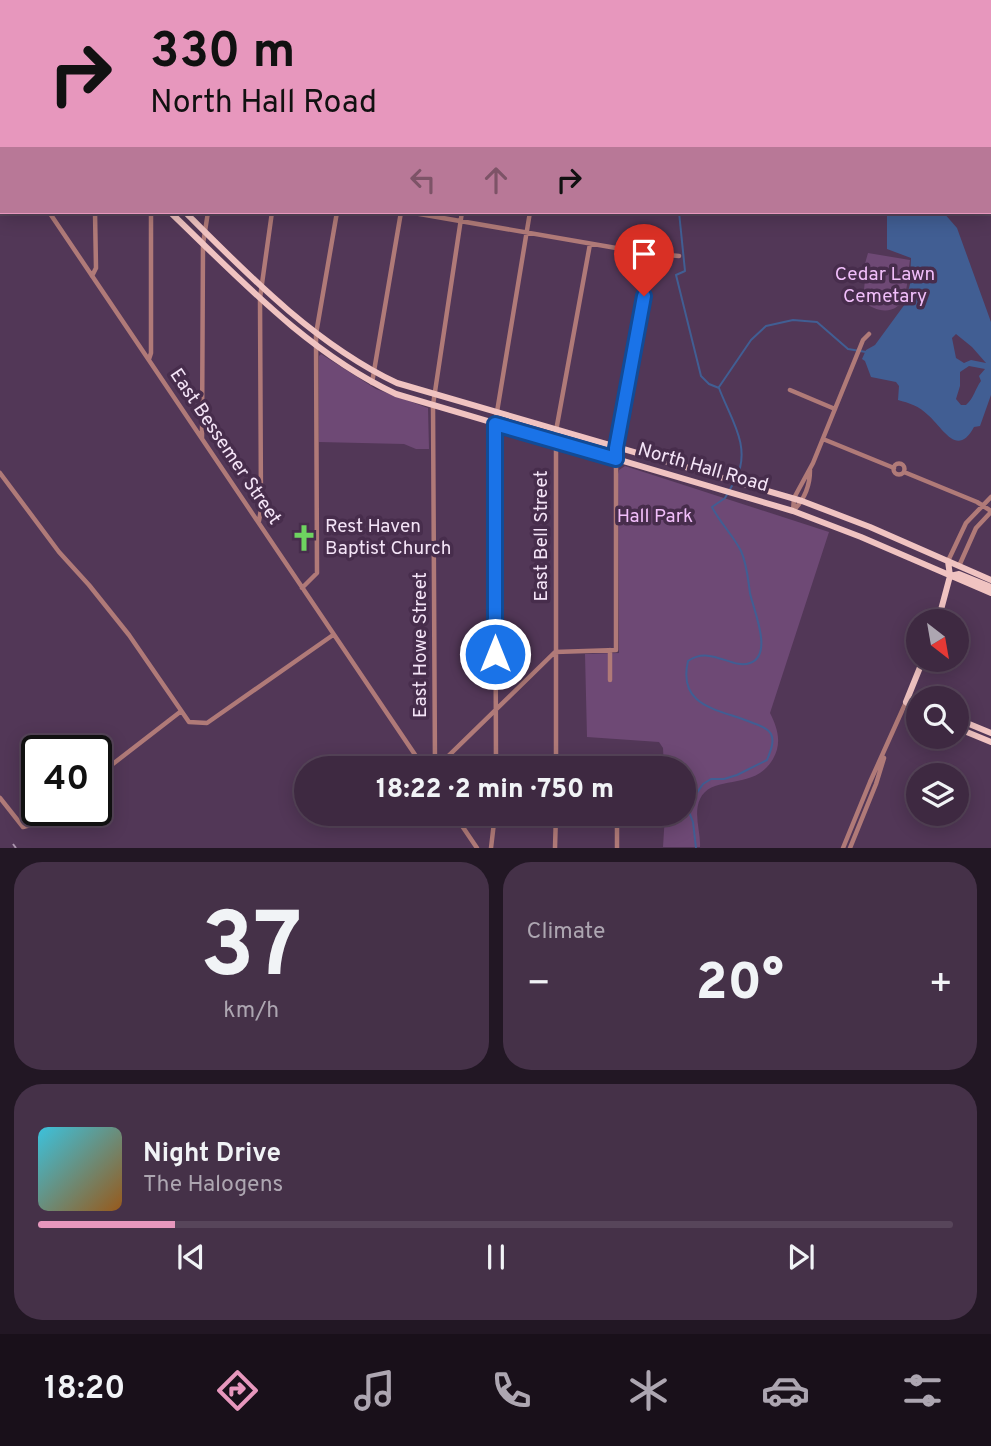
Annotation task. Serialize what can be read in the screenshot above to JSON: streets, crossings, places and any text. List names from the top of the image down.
{
  "streets": {
    "main road": ["North Hall Road"],
    "street": ["East Bessemer Street", "East Bell Street", "East Howe Street"]
  },
  "crossings": [
    ["North Hall Road", "East Bell Street"],
    ["North Hall Road", "East Howe Street"]
  ],
  "parks": ["Cedar Lawn Cemetary", "Hall Park"],
  "places": {
    "church": ["Rest Haven Baptist Church"]
  },
  "north": "bottom right",
  "page": {
    "turn": ["330 m", "North Hall Road"],
    "limit": "40",
    "trip": "18:22 · 2 min · 750 m",
    "tile": [
      ["37", "km/h"],
      "Climate"
    ],
    "heat": ["−", "20°", "+"],
    "song": ["Night Drive", "The Halogens"],
    "tabs": "18:20"
  }
}
